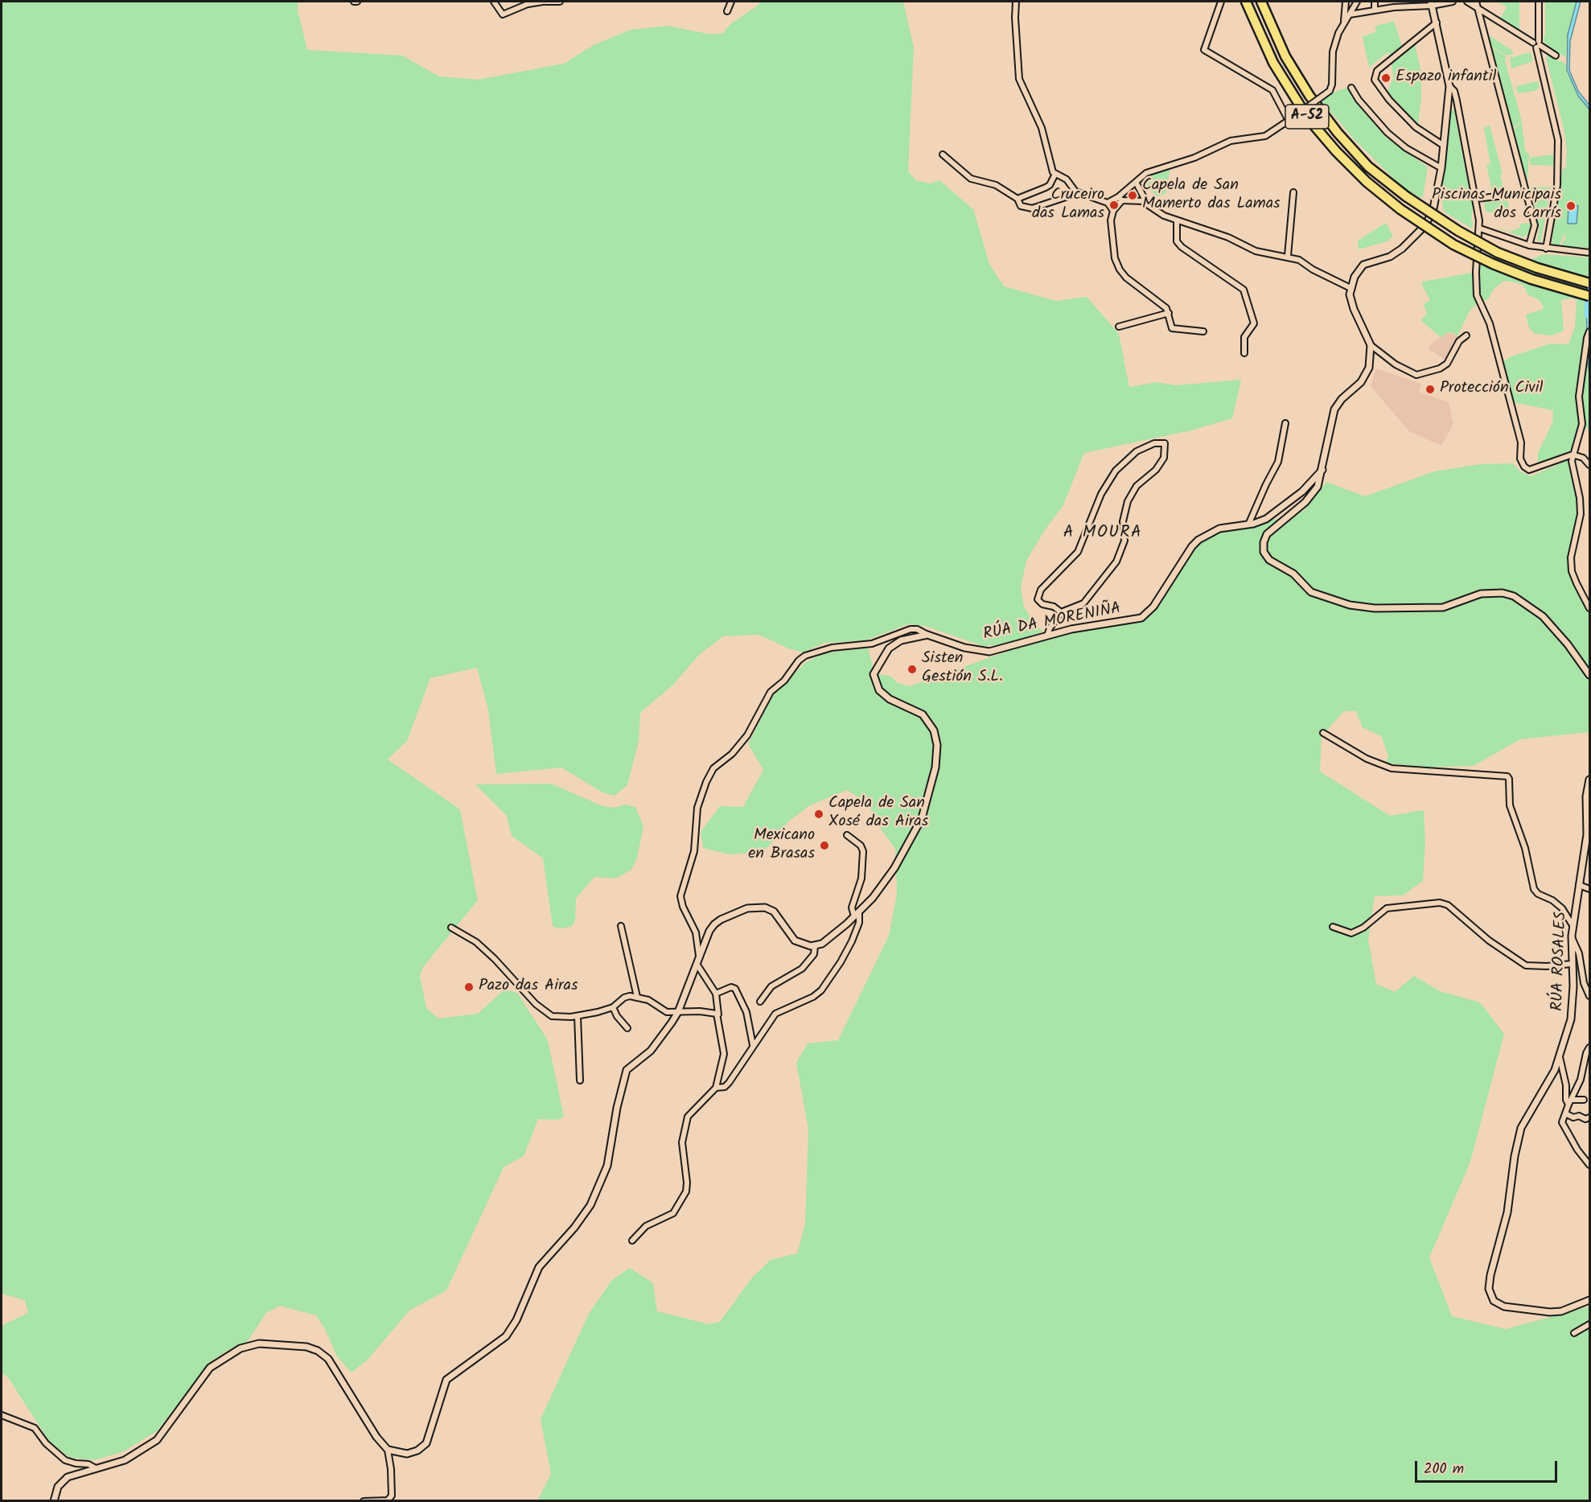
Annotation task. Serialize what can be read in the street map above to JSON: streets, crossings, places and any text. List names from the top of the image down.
{
  "streets": {
    "highway": ["A-52"],
    "street": ["RÚA DA MORENIÑA", "RÚA ROSALES"]
  },
  "districts": ["A MOURA"],
  "places": [
    "Espazo infantil",
    "Capela de San Mamerto das Lamas",
    "Cruceiro das Lamas",
    "Piscinas Municipais dos Carrís",
    "Protección Civil",
    "Sisten Gestión S.L.",
    "Capela de San Xosé das Airas",
    "Mexicano en Brasas",
    "Pazo das Airas"
  ],
  "scale_bar": "200 m"
}
